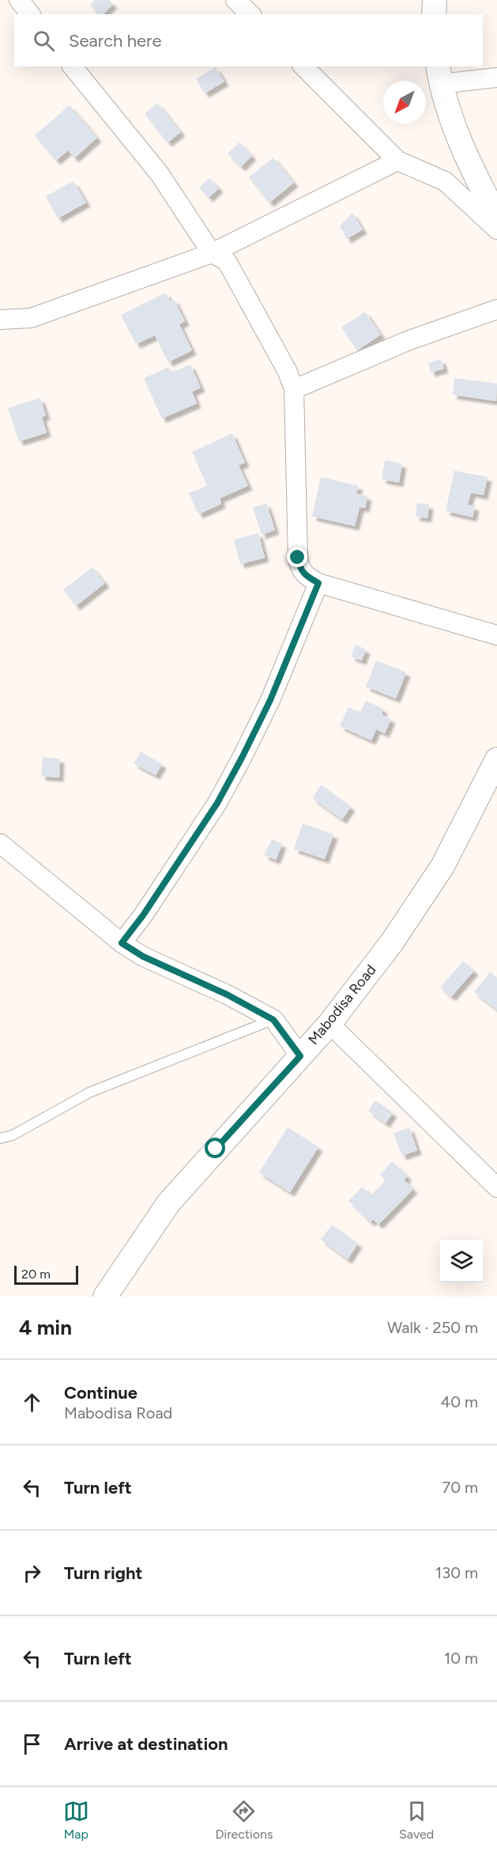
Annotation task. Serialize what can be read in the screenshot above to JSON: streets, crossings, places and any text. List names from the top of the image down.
{
  "streets": {
    "street": ["Mabodisa Road"]
  },
  "scale_bar": "20 m",
  "north": "bottom left",
  "page": {
    "search": "Search here",
    "scale": "20 m",
    "heading": ["4 min", "Walk · 250 m"],
    "list": [
      ["Continue", "Mabodisa Road", "40 m"],
      ["Turn left", "70 m"],
      ["Turn right", "130 m"],
      ["Turn left", "10 m"],
      "Arrive at destination"
    ],
    "nav": ["Map", "Directions", "Saved"]
  }
}
